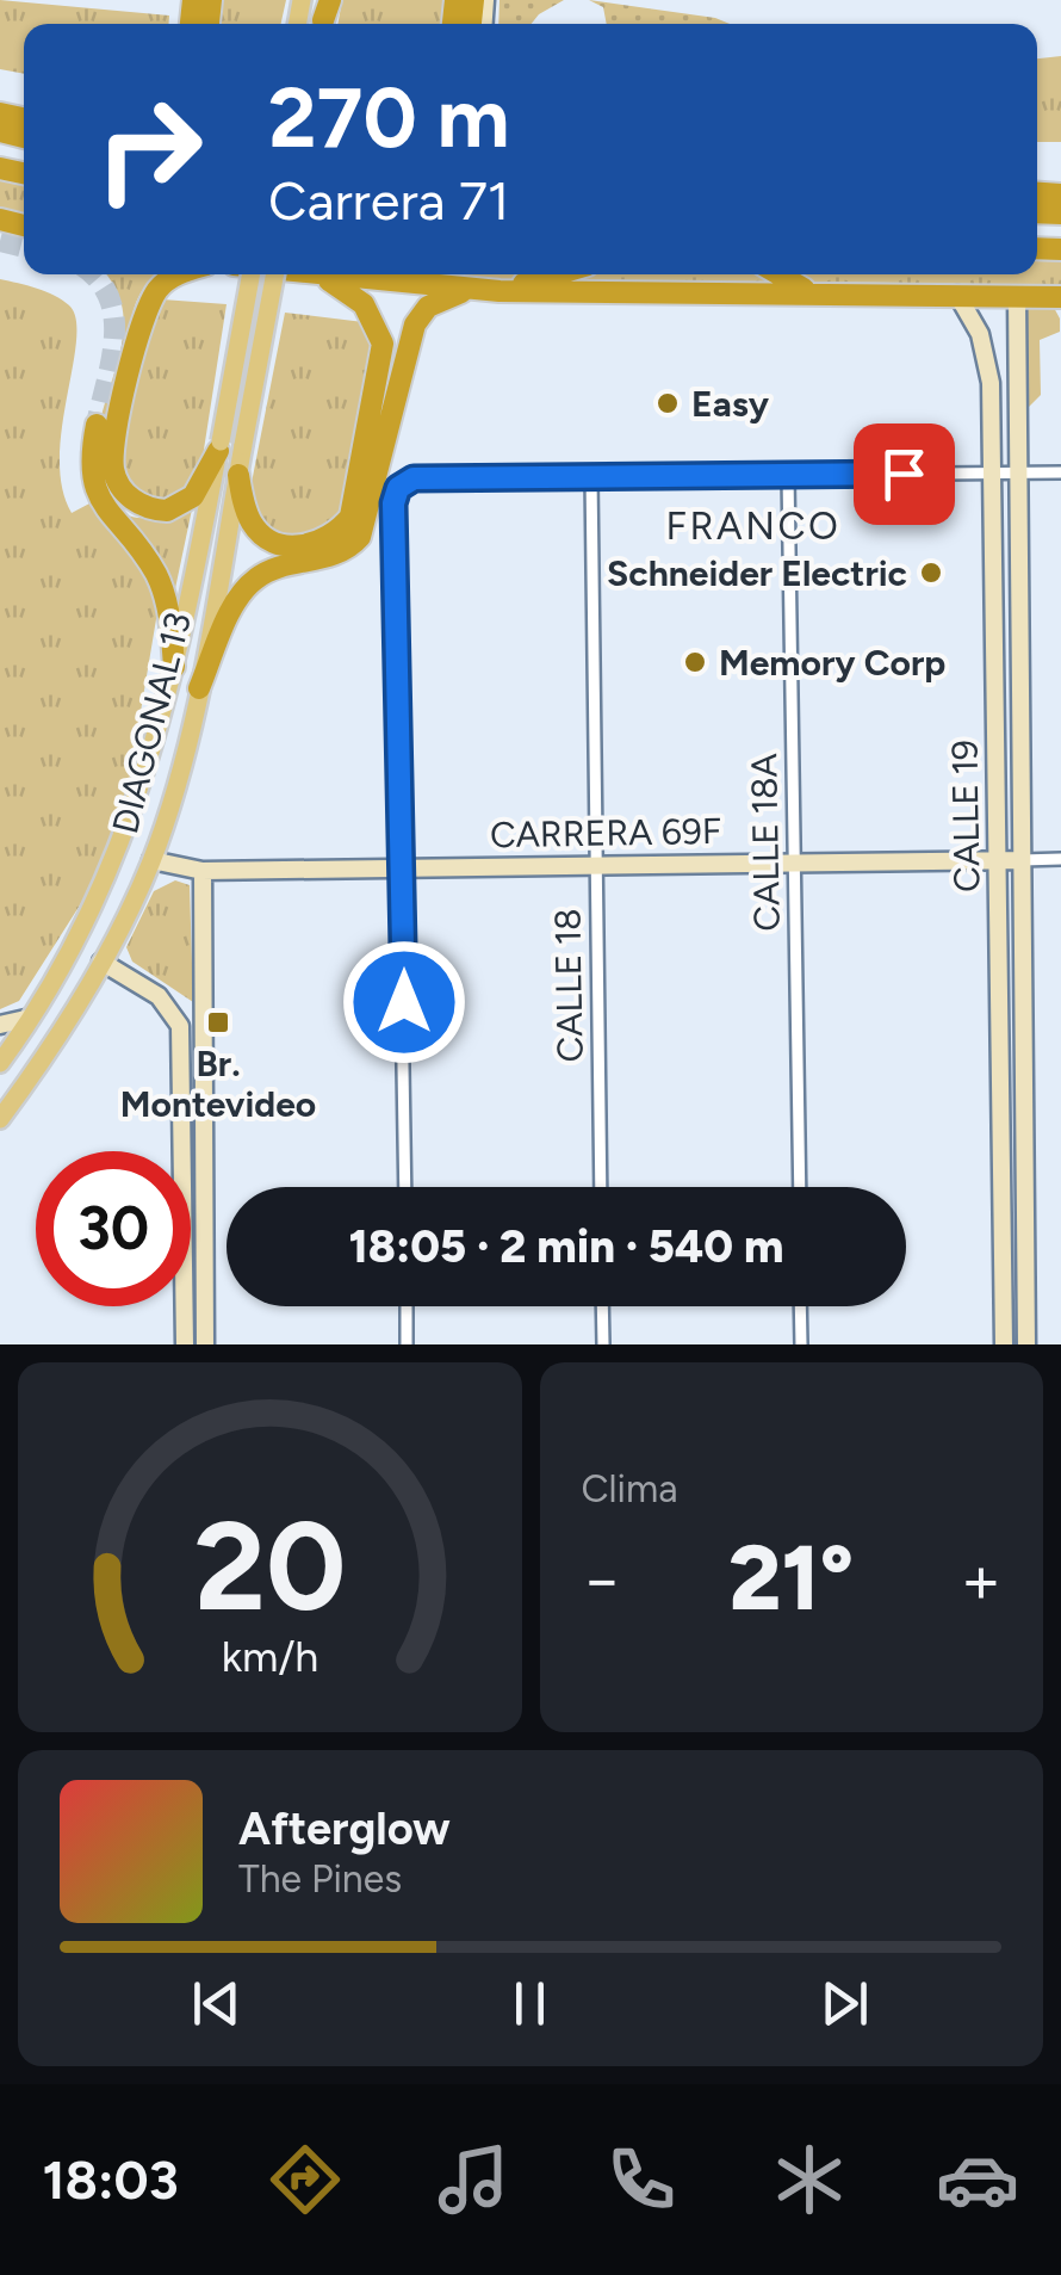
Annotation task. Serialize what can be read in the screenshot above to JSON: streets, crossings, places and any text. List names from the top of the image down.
{
  "streets": {
    "main road": ["DIAGONAL 13"],
    "street": [
      "CALLE 19",
      "CARRERA 69F",
      "CALLE 18A",
      "CALLE 18"
    ]
  },
  "crossings": [
    ["DIAGONAL 13", "CARRERA 69F"],
    ["CALLE 19", "CARRERA 69F"],
    ["CARRERA 69F", "CALLE 18A"],
    ["CARRERA 69F", "CALLE 18"]
  ],
  "districts": ["FRANCO"],
  "places": {
    "other": ["Easy", "Schneider Electric", "Memory Corp"],
    "transit": ["Br. Montevideo"]
  },
  "page": {
    "turn": ["270 m", "Carrera 71"],
    "limit": "30",
    "trip": "18:05 · 2 min · 540 m",
    "tile": "Clima",
    "heat": ["−", "21°", "+"],
    "song": ["Afterglow", "The Pines"],
    "tabs": "18:03",
    "gauge": ["20", "km/h"]
  }
}
